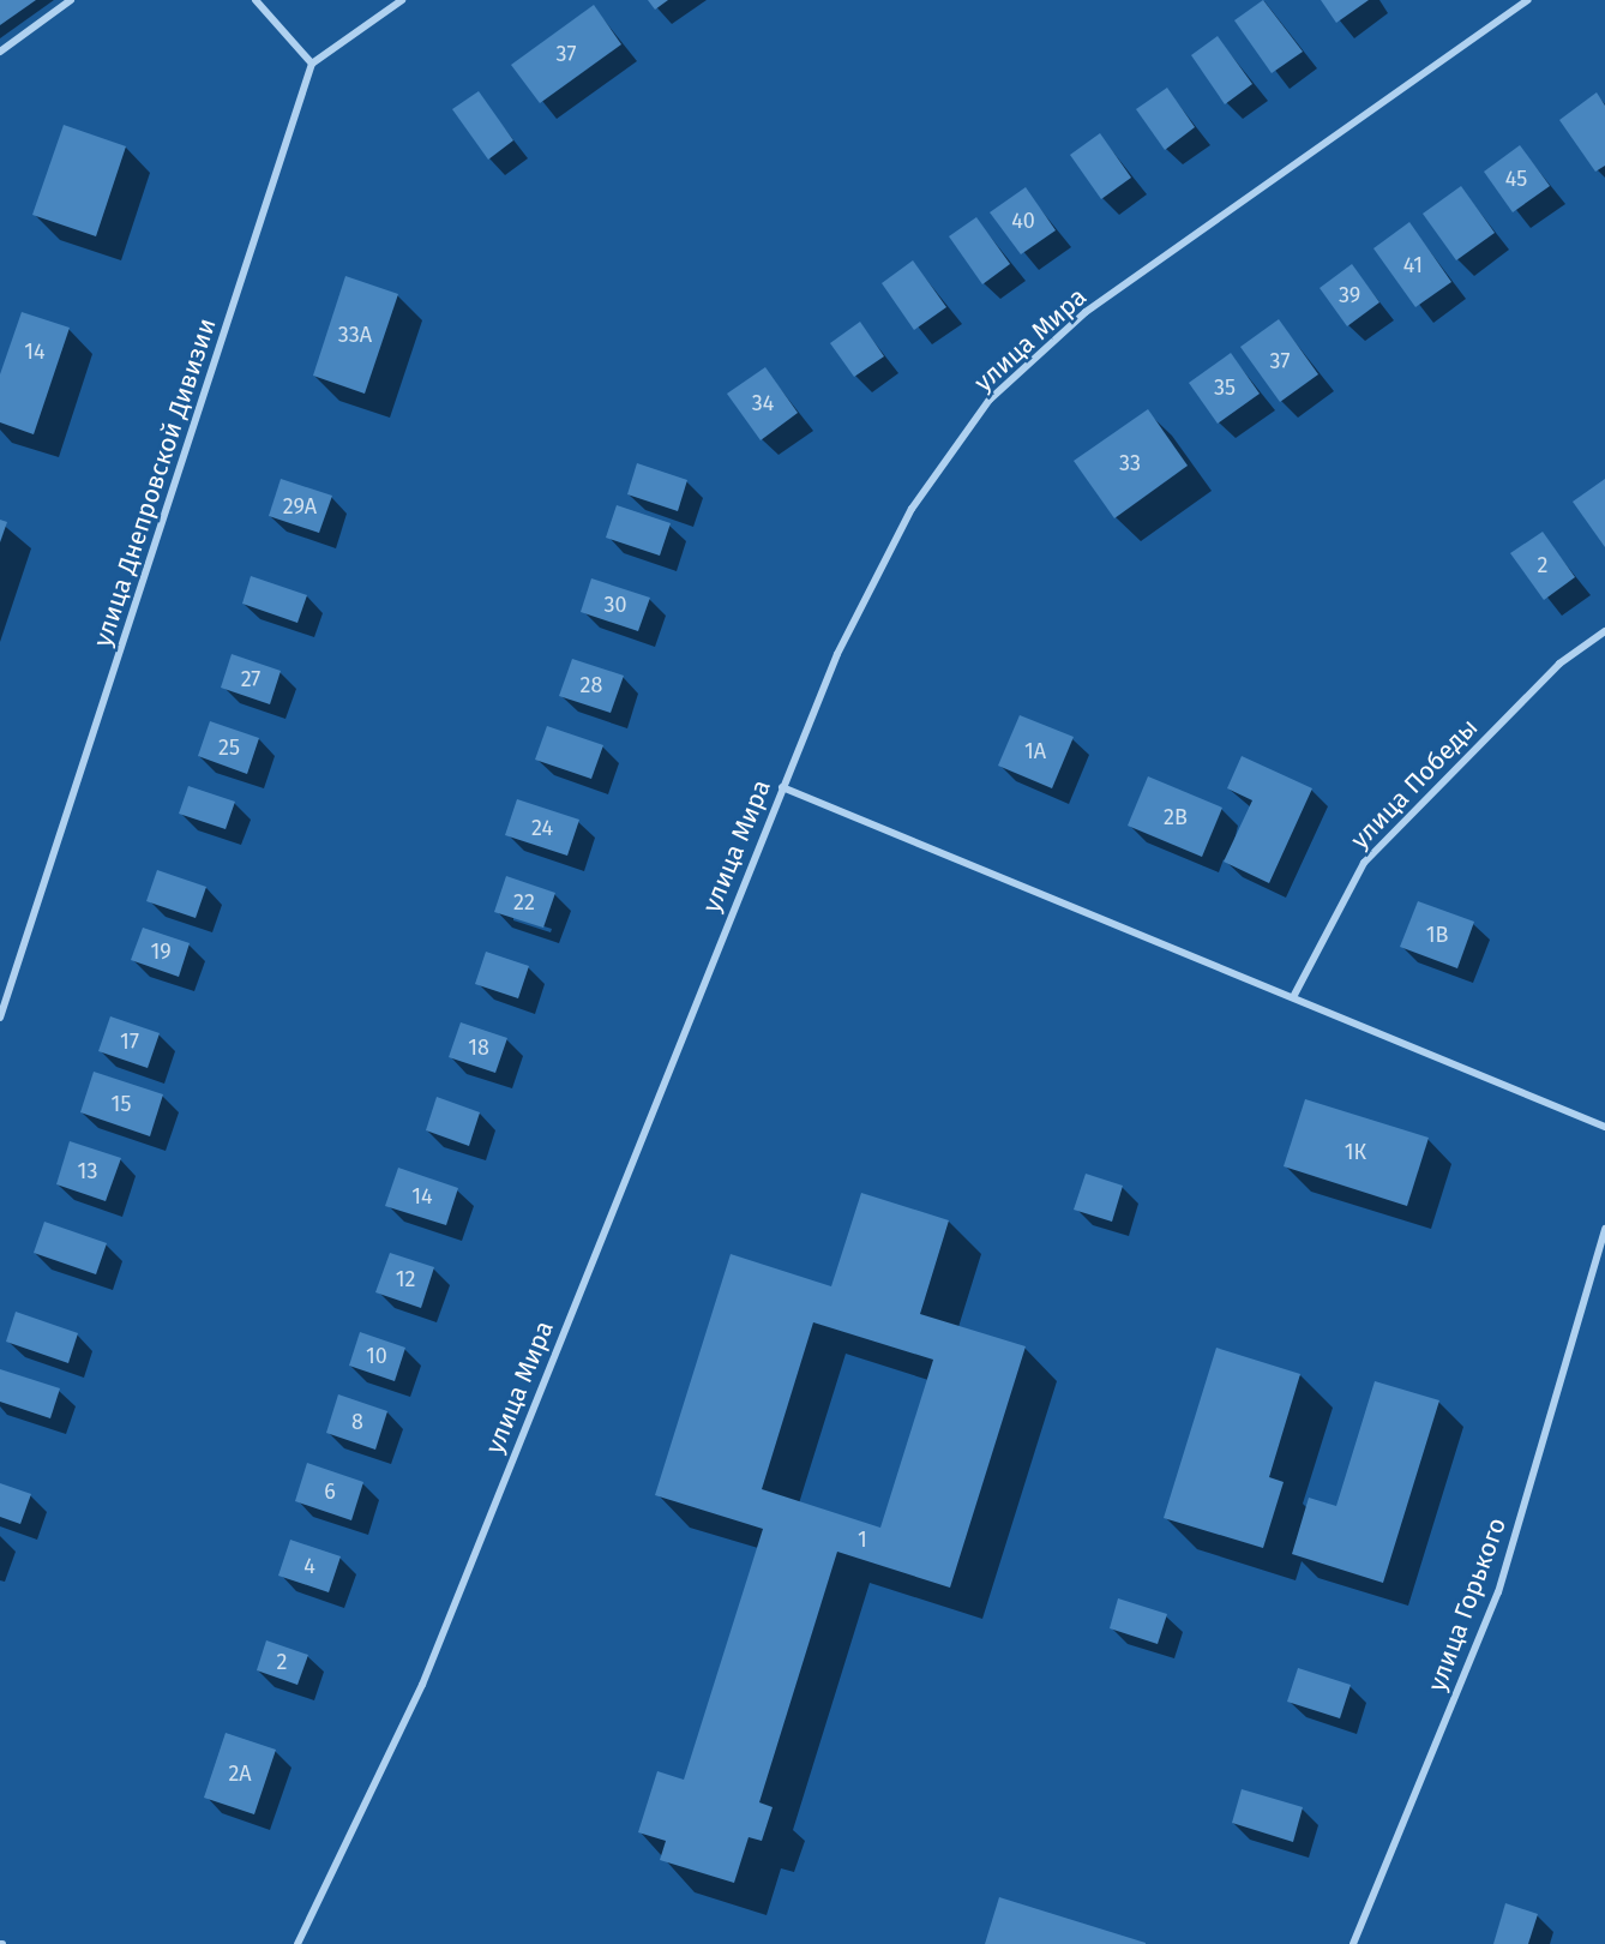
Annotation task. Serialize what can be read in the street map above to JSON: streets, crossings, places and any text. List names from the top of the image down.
{
  "streets": {
    "street": [
      "улица Мира",
      "улица Днепровской Дивизии",
      "улица Победы",
      "улица Горького"
    ]
  },
  "house_numbers": [
    "37",
    "45",
    "40",
    "41",
    "39",
    "33А",
    "14",
    "37",
    "35",
    "34",
    "33",
    "29А",
    "2",
    "30",
    "27",
    "28",
    "25",
    "1А",
    "2В",
    "24",
    "22",
    "1В",
    "19",
    "17",
    "18",
    "15",
    "1К",
    "13",
    "14",
    "12",
    "10",
    "8",
    "6",
    "1",
    "4",
    "2",
    "2А"
  ]
}
